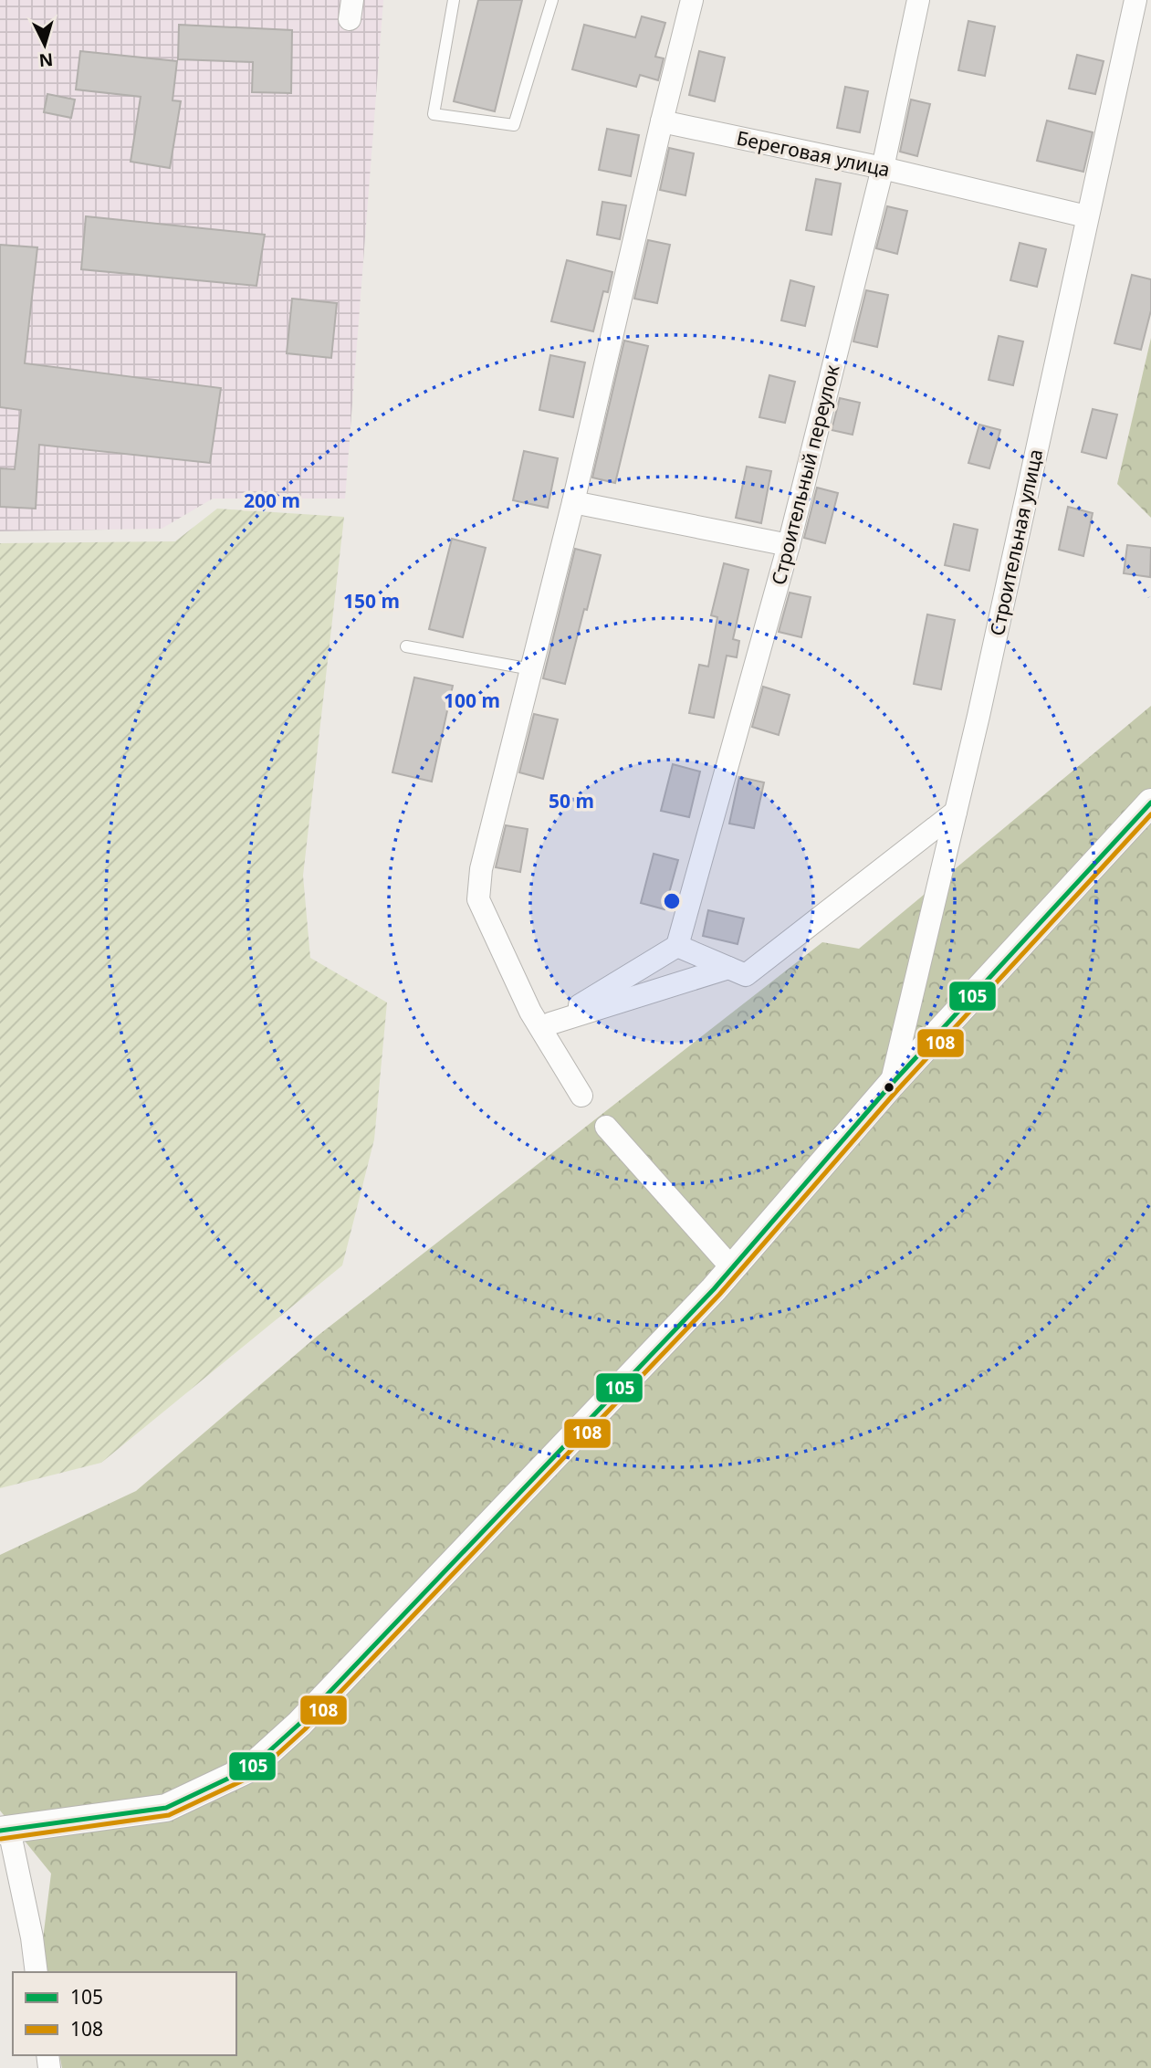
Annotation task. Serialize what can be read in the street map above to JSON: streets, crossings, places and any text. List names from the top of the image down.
{
  "streets": {
    "street": ["Береговая улица", "Строительный переулок", "Строительная улица"]
  },
  "crossings": [
    ["Береговая улица", "Строительный переулок"],
    ["Береговая улица", "Строительная улица"]
  ],
  "lines": ["transit line 105", "transit line 108"],
  "legend": ["105", "108"],
  "north": "bottom",
  "rings": [
    "200 m",
    "150 m",
    "100 m",
    "50 m"
  ]
}
